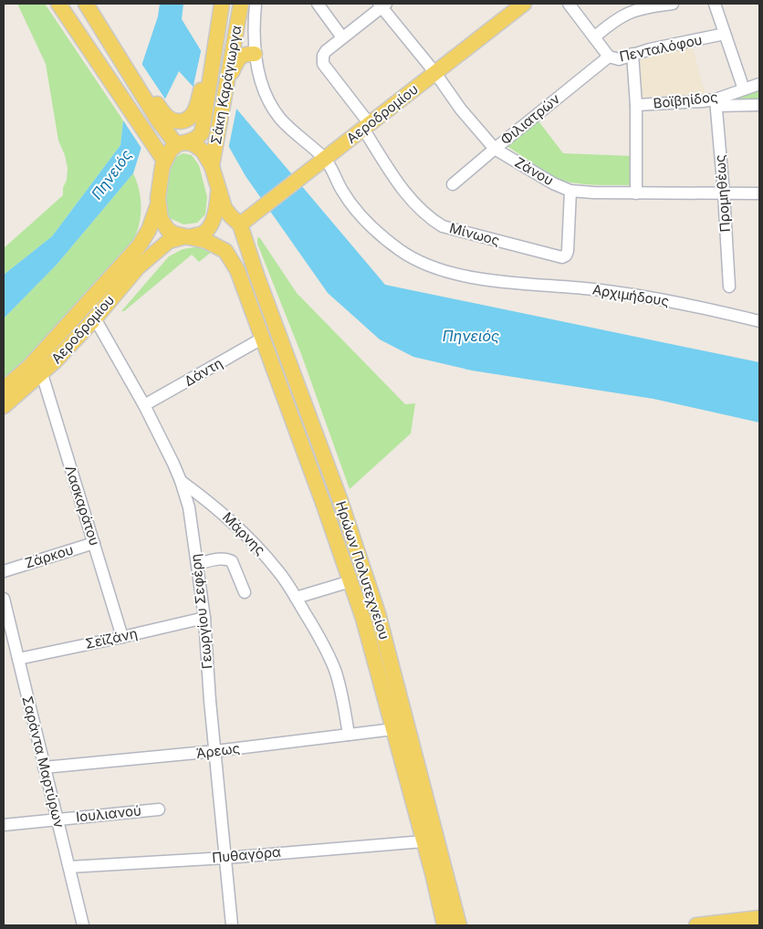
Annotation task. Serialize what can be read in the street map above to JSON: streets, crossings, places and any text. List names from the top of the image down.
{
  "streets": {
    "main road": ["Σάκη Καράγιωργα", "Αεροδρομίου", "Ηρώων Πολυτεχνείου"],
    "street": [
      "Πενταλόφου",
      "Βοϊβηίδος",
      "Φιλιατρών",
      "Ζάνου",
      "Προμηθέως",
      "Μίνωος",
      "Αρχιμήδους",
      "Δάντη",
      "Λασκαράτου",
      "Μάρνης",
      "Ζάρκου",
      "Γεωργίου Σεφέρη",
      "Σεϊζάνη",
      "Άρεως",
      "Σαράντα Μαρτύρων",
      "Ιουλιανού",
      "Πυθαγόρα"
    ]
  },
  "crossings": [
    ["Πενταλόφου", "Φιλιατρών"],
    ["Σάκη Καράγιωργα", "Αεροδρομίου"],
    ["Σάκη Καράγιωργα", "Αρχιμήδους"],
    ["Βοϊβηίδος", "Προμηθέως"],
    ["Αεροδρομίου", "Ζάνου"],
    ["Αεροδρομίου", "Μίνωος"],
    ["Αεροδρομίου", "Λασκαράτου"],
    ["Αεροδρομίου", "Ηρώων Πολυτεχνείου"],
    ["Αεροδρομίου", "Γεωργίου Σεφέρη"],
    ["Φιλιατρών", "Ζάνου"],
    ["Ζάνου", "Προμηθέως"],
    ["Ζάνου", "Μίνωος"],
    ["Δάντη", "Ηρώων Πολυτεχνείου"],
    ["Δάντη", "Γεωργίου Σεφέρη"],
    ["Λασκαράτου", "Ζάρκου"],
    ["Λασκαράτου", "Σεϊζάνη"],
    ["Μάρνης", "Γεωργίου Σεφέρη"],
    ["Μάρνης", "Άρεως"],
    ["Ηρώων Πολυτεχνείου", "Άρεως"],
    ["Ηρώων Πολυτεχνείου", "Πυθαγόρα"],
    ["Γεωργίου Σεφέρη", "Σεϊζάνη"],
    ["Γεωργίου Σεφέρη", "Άρεως"],
    ["Γεωργίου Σεφέρη", "Πυθαγόρα"],
    ["Σεϊζάνη", "Σαράντα Μαρτύρων"],
    ["Άρεως", "Σαράντα Μαρτύρων"],
    ["Σαράντα Μαρτύρων", "Ιουλιανού"],
    ["Σαράντα Μαρτύρων", "Πυθαγόρα"]
  ],
  "water": ["Πηνειός"]
}
